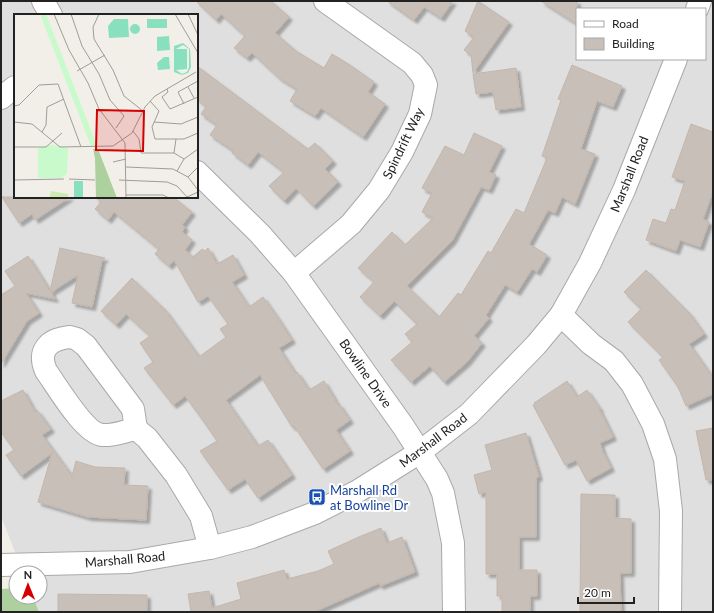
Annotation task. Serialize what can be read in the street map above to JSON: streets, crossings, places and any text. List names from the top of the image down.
{
  "streets": {
    "street": ["Spindrift Way", "Marshall Road", "Bowline Drive"]
  },
  "crossings": [
    ["Spindrift Way", "Bowline Drive"],
    ["Marshall Road", "Bowline Drive"]
  ],
  "places": {
    "bus stop": ["Marshall Rd at Bowline Dr"]
  },
  "legend": ["Road", "Building"],
  "scale_bar": "20 m",
  "north": "top"
}
